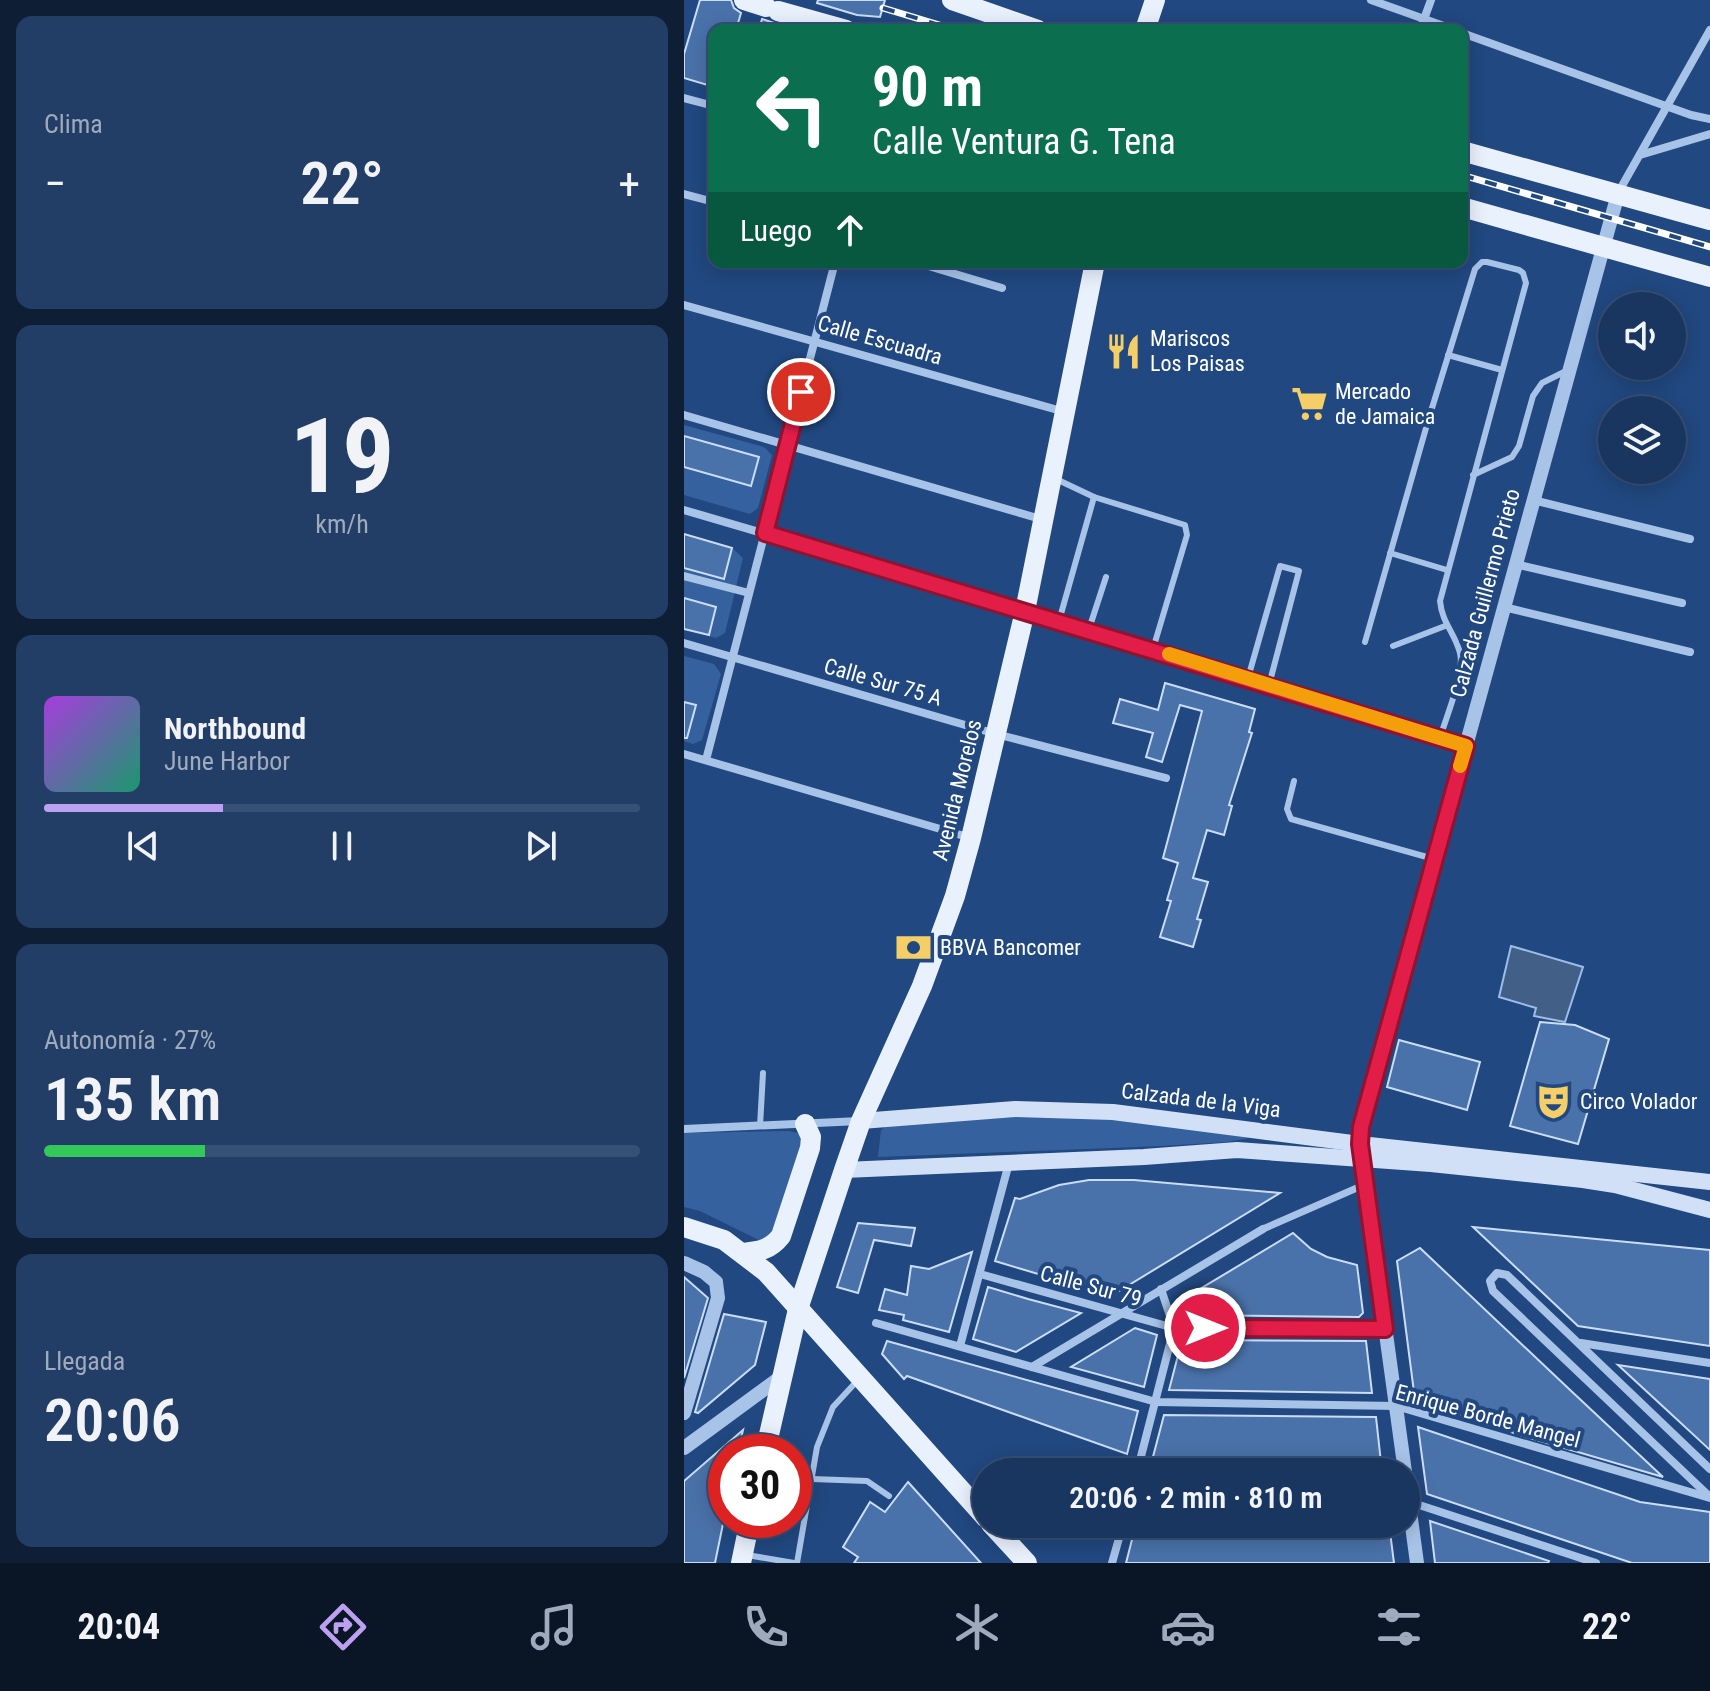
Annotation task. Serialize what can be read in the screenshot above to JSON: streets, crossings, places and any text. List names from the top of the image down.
{
  "streets": {
    "main road": ["Avenida Morelos", "Calzada de la Viga"],
    "street": [
      "Calle Escuadra",
      "Calzada Guillermo Prieto",
      "Calle Sur 75 A",
      "Calle Sur 79",
      "Enrique Borde Mangel"
    ]
  },
  "crossings": [
    ["Calle Escuadra", "Avenida Morelos"],
    ["Calzada Guillermo Prieto", "Calzada de la Viga"],
    ["Calzada Guillermo Prieto", "Calle Sur 79"],
    ["Calzada Guillermo Prieto", "Enrique Borde Mangel"],
    ["Calle Sur 75 A", "Avenida Morelos"],
    ["Avenida Morelos", "Calzada de la Viga"]
  ],
  "places": {
    "restaurant": ["Mariscos Los Paisas"],
    "supermarket": ["Mercado de Jamaica"],
    "bank": ["BBVA Bancomer"],
    "theatre": ["Circo Volador"]
  },
  "page": {
    "tile": [
      "Clima",
      ["19", "km/h"],
      ["Autonomía · 27%", "135 km"],
      ["Llegada", "20:06"]
    ],
    "turn": ["90 m", "Calle Ventura G. Tena"],
    "heat": ["−", "22°", "+"],
    "then": "Luego",
    "song": ["Northbound", "June Harbor"],
    "limit": "30",
    "trip": "20:06 · 2 min · 810 m",
    "tabs": ["20:04", "22°"]
  }
}
